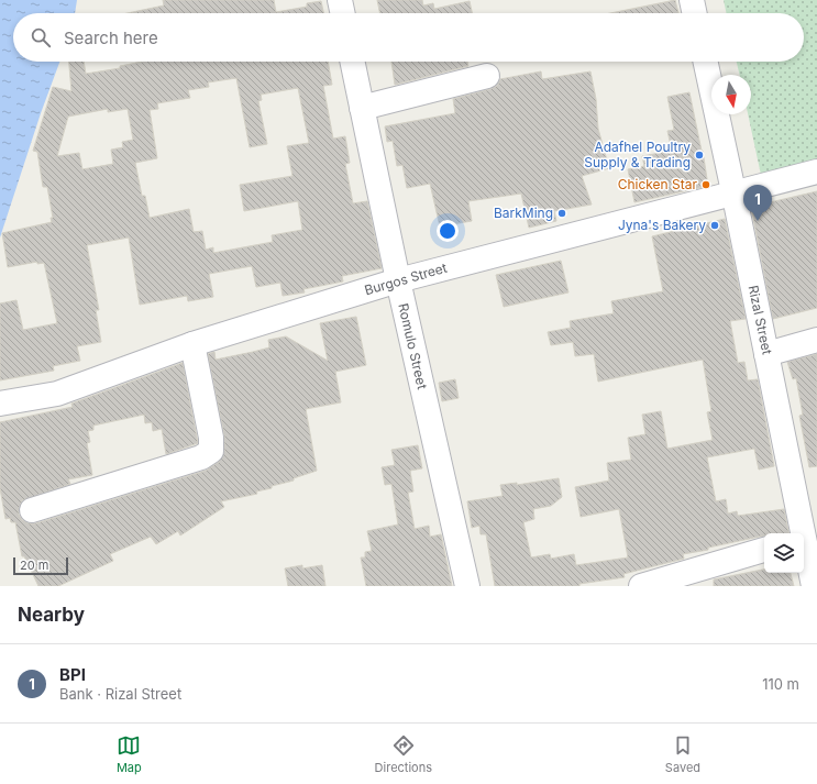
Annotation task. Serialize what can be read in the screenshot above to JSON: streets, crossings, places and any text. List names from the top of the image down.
{
  "streets": {
    "street": ["Burgos Street", "Rizal Street", "Romulo Street"]
  },
  "crossings": [
    ["Burgos Street", "Rizal Street"],
    ["Burgos Street", "Romulo Street"]
  ],
  "places": [
    "Adafhel Poultry Supply & Trading",
    "Chicken Star",
    "BarkMing",
    "Jyna's Bakery"
  ],
  "scale_bar": "20 m",
  "north": "bottom",
  "page": {
    "search": "Search here",
    "pins": "1",
    "scale": "20 m",
    "heading": "Nearby",
    "list": [
      {
        "mark": "1",
        "name": "BPI",
        "note": "Bank · Rizal Street",
        "value": "110 m"
      }
    ],
    "nav": ["Map", "Directions", "Saved"]
  }
}
